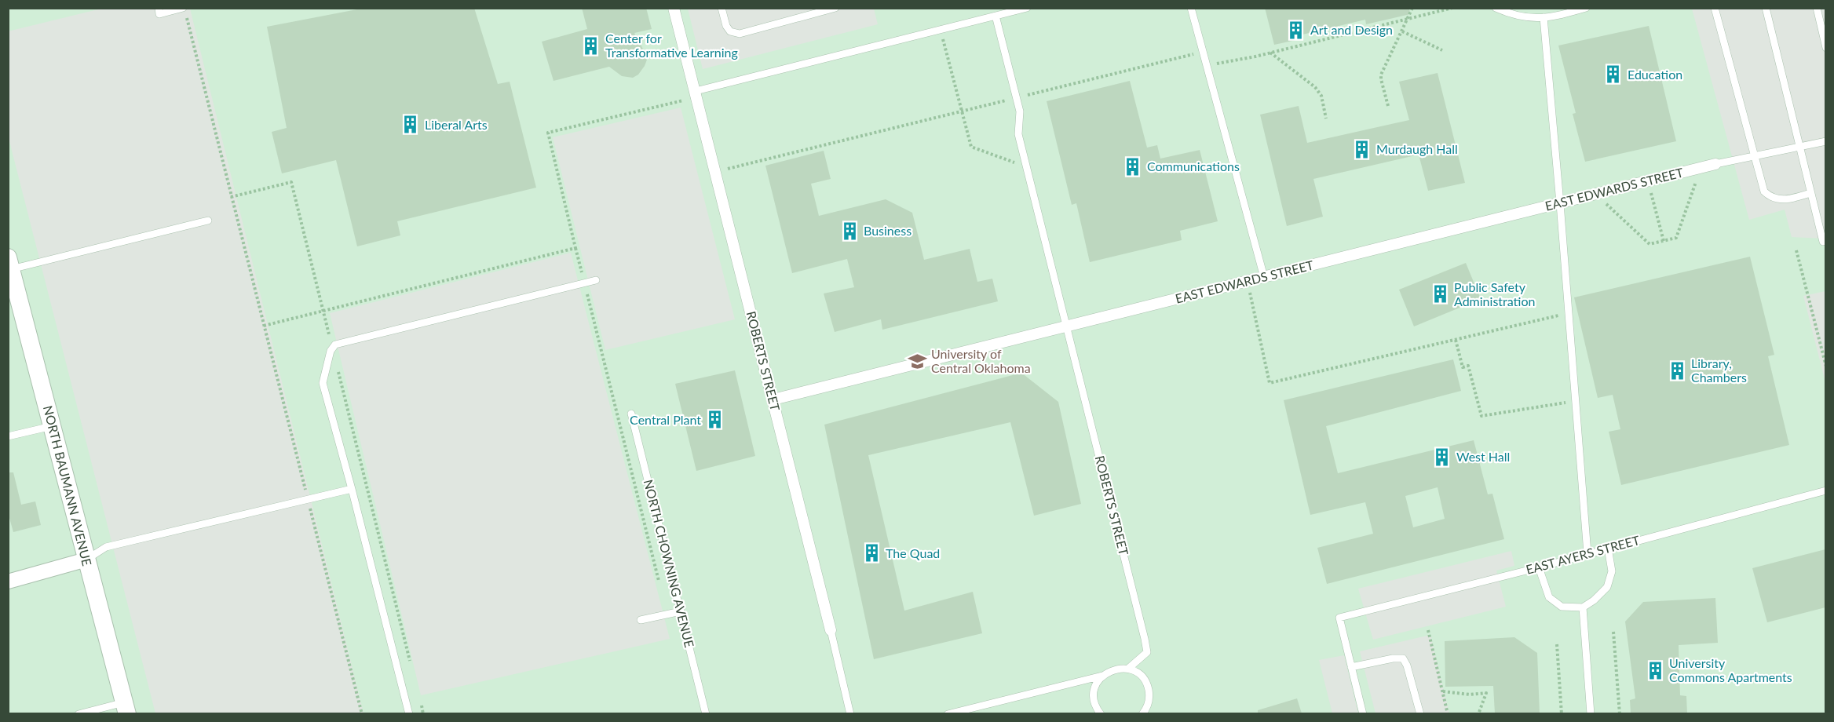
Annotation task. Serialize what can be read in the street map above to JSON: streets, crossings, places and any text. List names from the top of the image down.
{
  "streets": {
    "street": ["EAST EDWARDS STREET", "ROBERTS STREET", "NORTH BAUMANN AVENUE"],
    "lane": ["EAST AYERS STREET", "NORTH CHOWNING AVENUE"]
  },
  "crossings": [
    ["EAST EDWARDS STREET", "ROBERTS STREET"]
  ],
  "places": {
    "building": [
      "Art and Design",
      "Center for Transformative Learning",
      "Education",
      "Liberal Arts",
      "Murdaugh Hall",
      "Communications",
      "Business",
      "Public Safety Administration",
      "Library, Chambers",
      "Central Plant",
      "West Hall",
      "The Quad",
      "University Commons Apartments"
    ],
    "school or university": ["University of Central Oklahoma"]
  }
}
